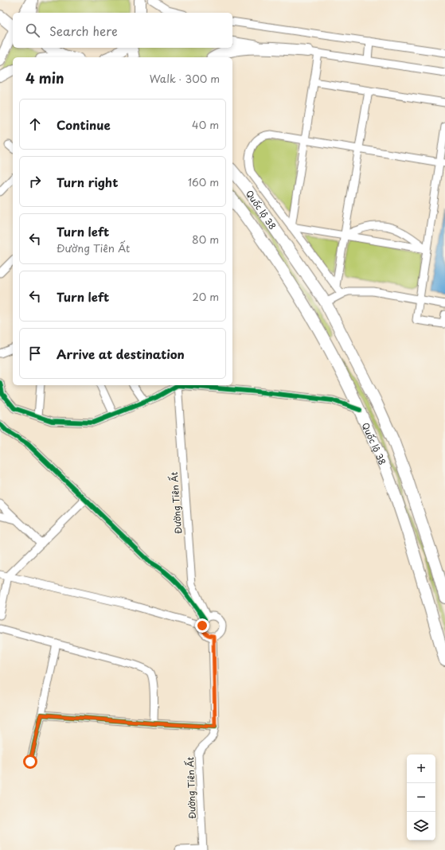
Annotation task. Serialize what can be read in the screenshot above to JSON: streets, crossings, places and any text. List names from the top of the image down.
{
  "streets": {
    "highway": ["Quốc lộ 38"],
    "street": ["Đường Tiên Ất"]
  },
  "page": {
    "search": "Search here",
    "heading": ["4 min", "Walk · 300 m"],
    "list": [
      ["Continue", "40 m"],
      ["Turn right", "160 m"],
      ["Turn left", "Đường Tiên Ất", "80 m"],
      ["Turn left", "20 m"],
      "Arrive at destination"
    ],
    "map_buttons": ["+", "−"]
  }
}
